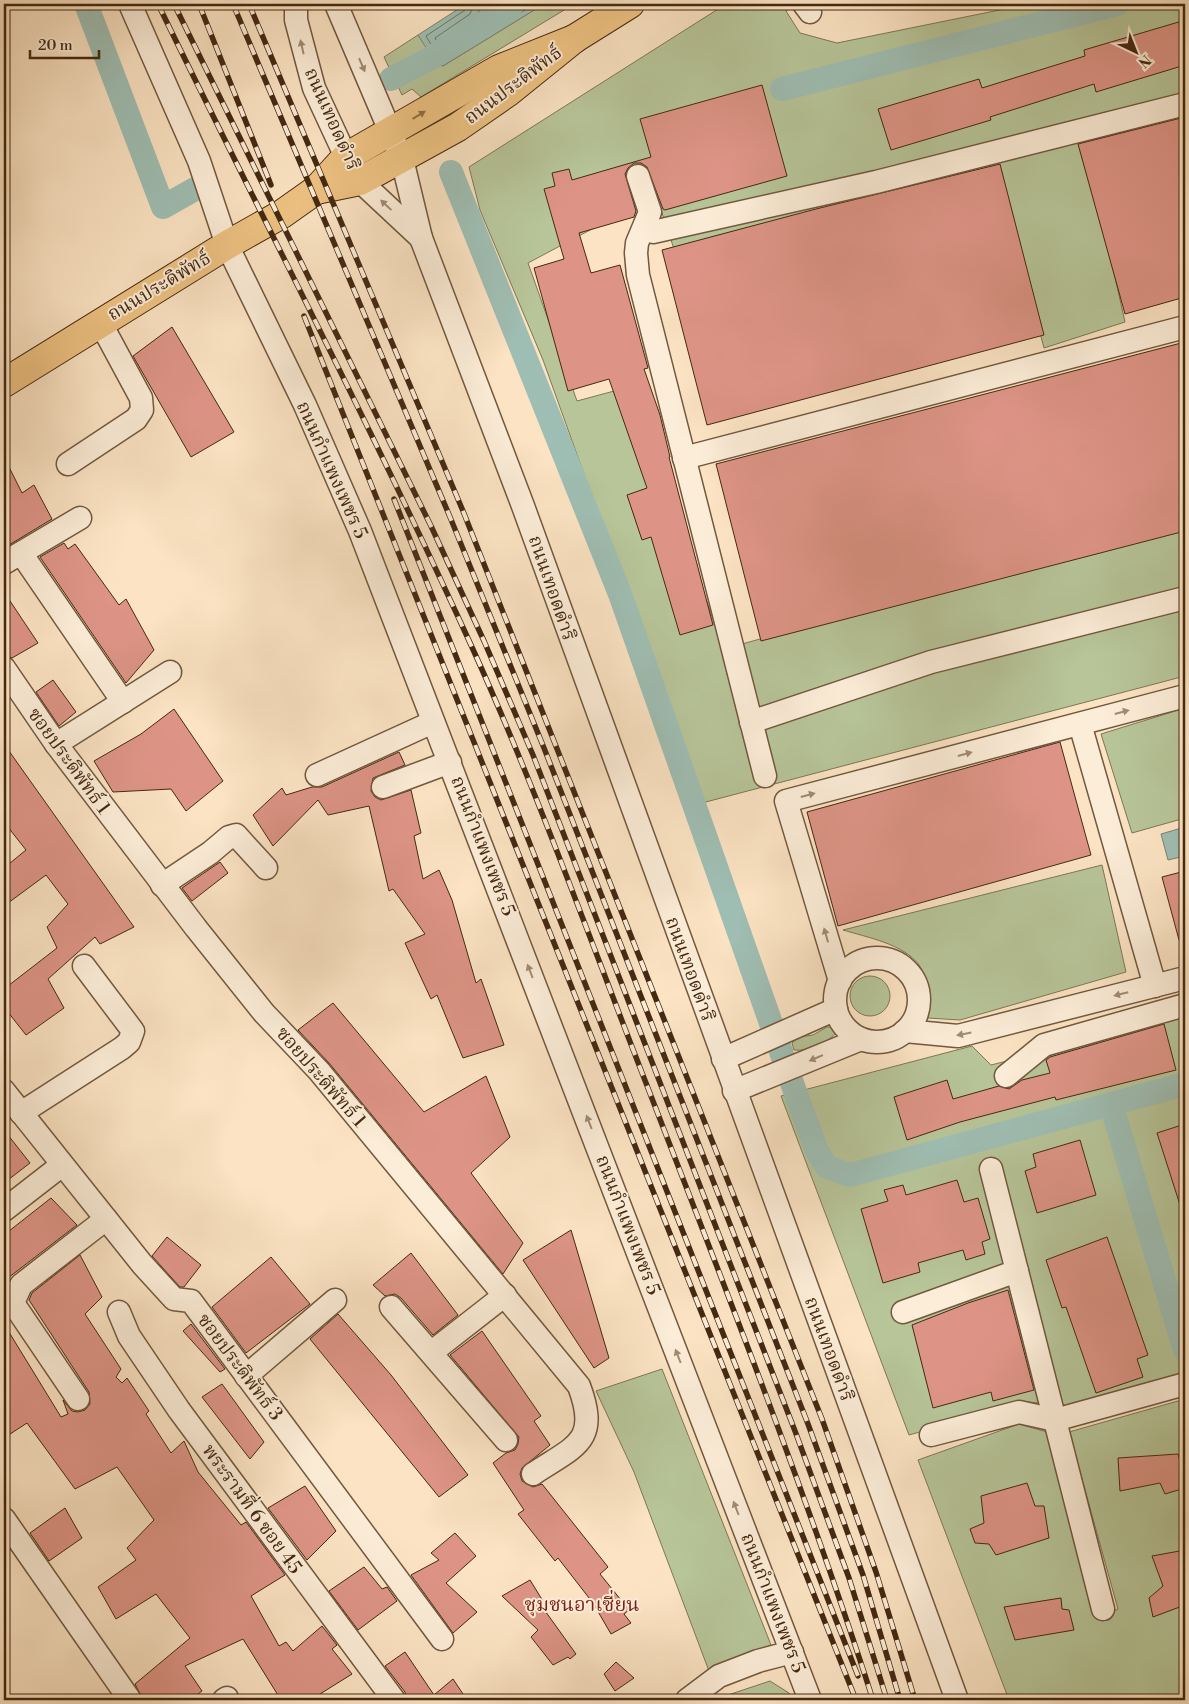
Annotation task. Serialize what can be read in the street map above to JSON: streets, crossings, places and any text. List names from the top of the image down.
{
  "streets": {
    "main road": ["ถนนประดิพัทธ์"],
    "street": [
      "ถนนเทอดดำริ",
      "ถนนกำแพงเพชร 5",
      "ซอยประดิพัทธ์ 1",
      "ซอยประดิพัทธ์ 3",
      "พระรามที่ 6 ซอย 45"
    ]
  },
  "crossings": [
    ["ถนนประดิพัทธ์", "ถนนเทอดดำริ"],
    ["ถนนประดิพัทธ์", "ถนนกำแพงเพชร 5"]
  ],
  "one_way": ["ถนนกำแพงเพชร 5"],
  "districts": ["ชุมชนอาเซี่ยน"],
  "scale_bar": "20 m",
  "north": "bottom right"
}
